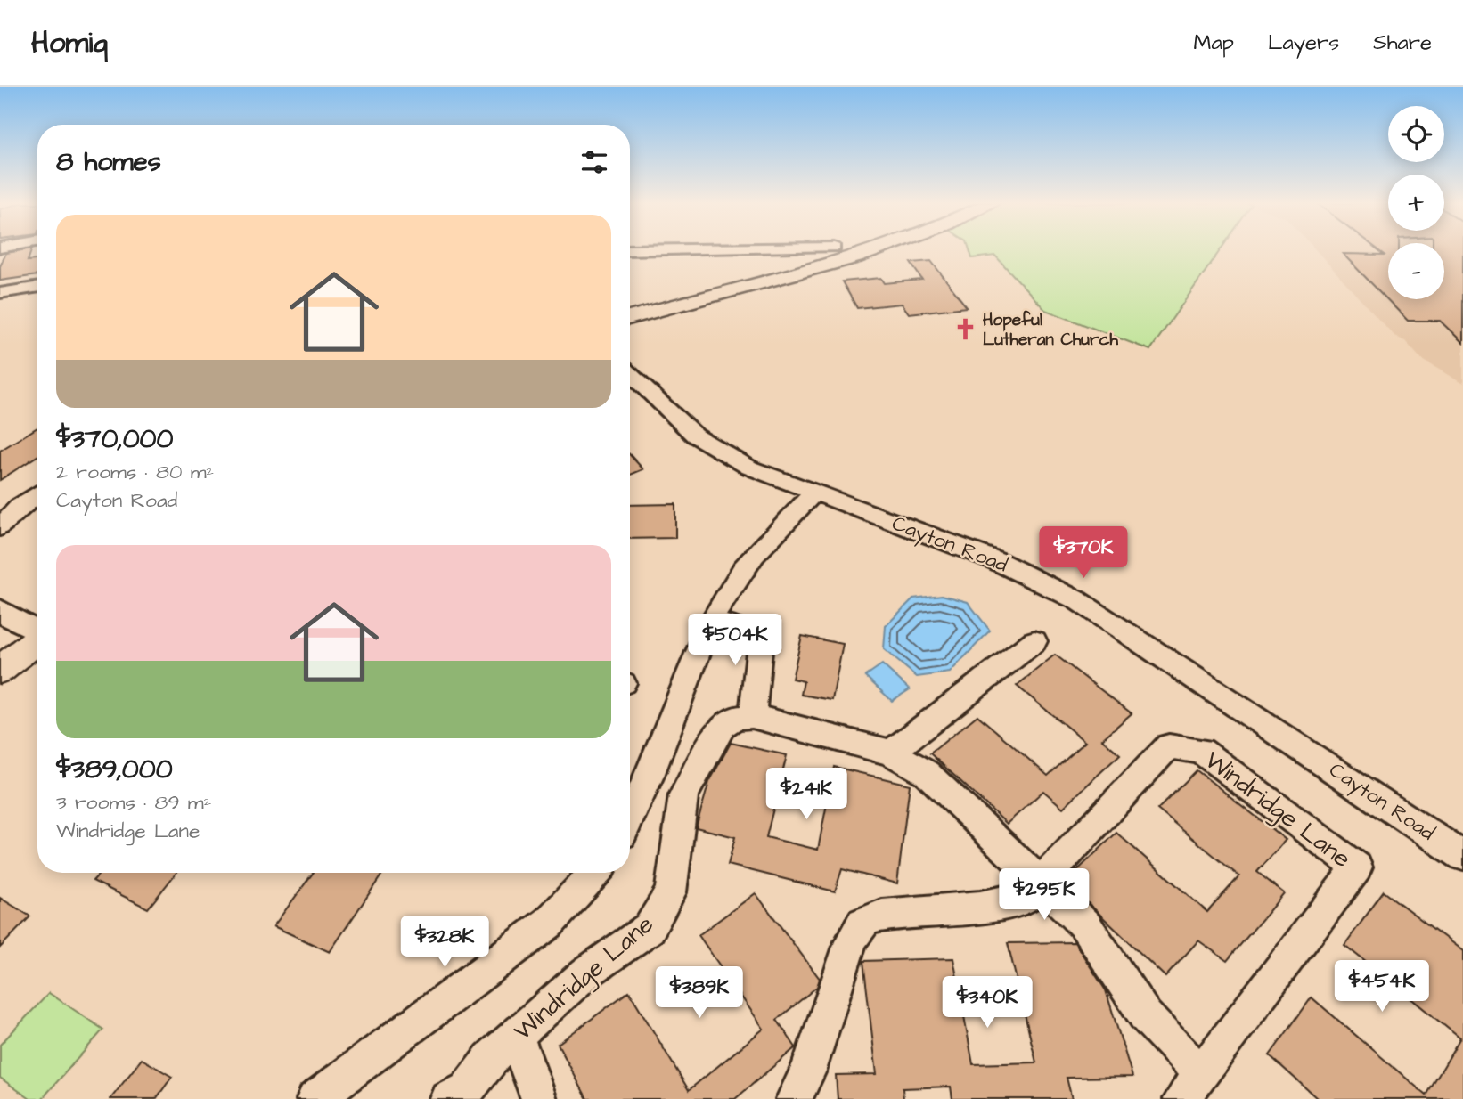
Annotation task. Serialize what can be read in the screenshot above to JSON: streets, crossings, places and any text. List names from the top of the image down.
{
  "streets": {
    "street": ["Cayton Road", "Windridge Lane"]
  },
  "places": {
    "church": ["Hopeful Lutheran Church"]
  },
  "page": {
    "header": "Homiq",
    "nav": ["Map", "Layers", "Share"],
    "map_buttons": ["+", "−"],
    "heading": "8 homes",
    "list": [
      {
        "name": "$370,000",
        "note": "2 rooms · 80 m² · Cayton Road"
      },
      {
        "name": "$389,000",
        "note": "3 rooms · 89 m² · Windridge Lane"
      }
    ],
    "price": [
      "$370K",
      "$504K",
      "$241K",
      "$295K",
      "$328K",
      "$454K",
      "$389K",
      "$340K"
    ]
  }
}
